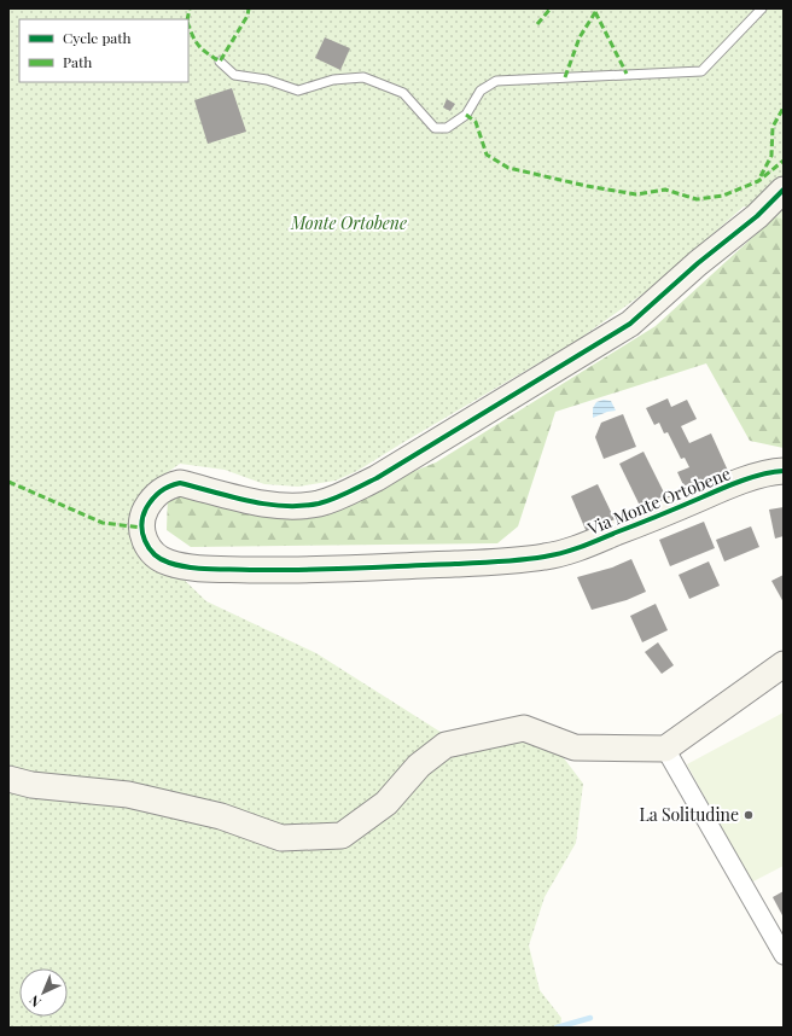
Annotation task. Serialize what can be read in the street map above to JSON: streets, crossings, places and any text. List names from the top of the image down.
{
  "streets": {
    "street": ["Via Monte Ortobene"]
  },
  "parks": ["Monte Ortobene"],
  "places": ["La Solitudine"],
  "legend": ["Cycle path", "Path"],
  "north": "bottom left"
}
